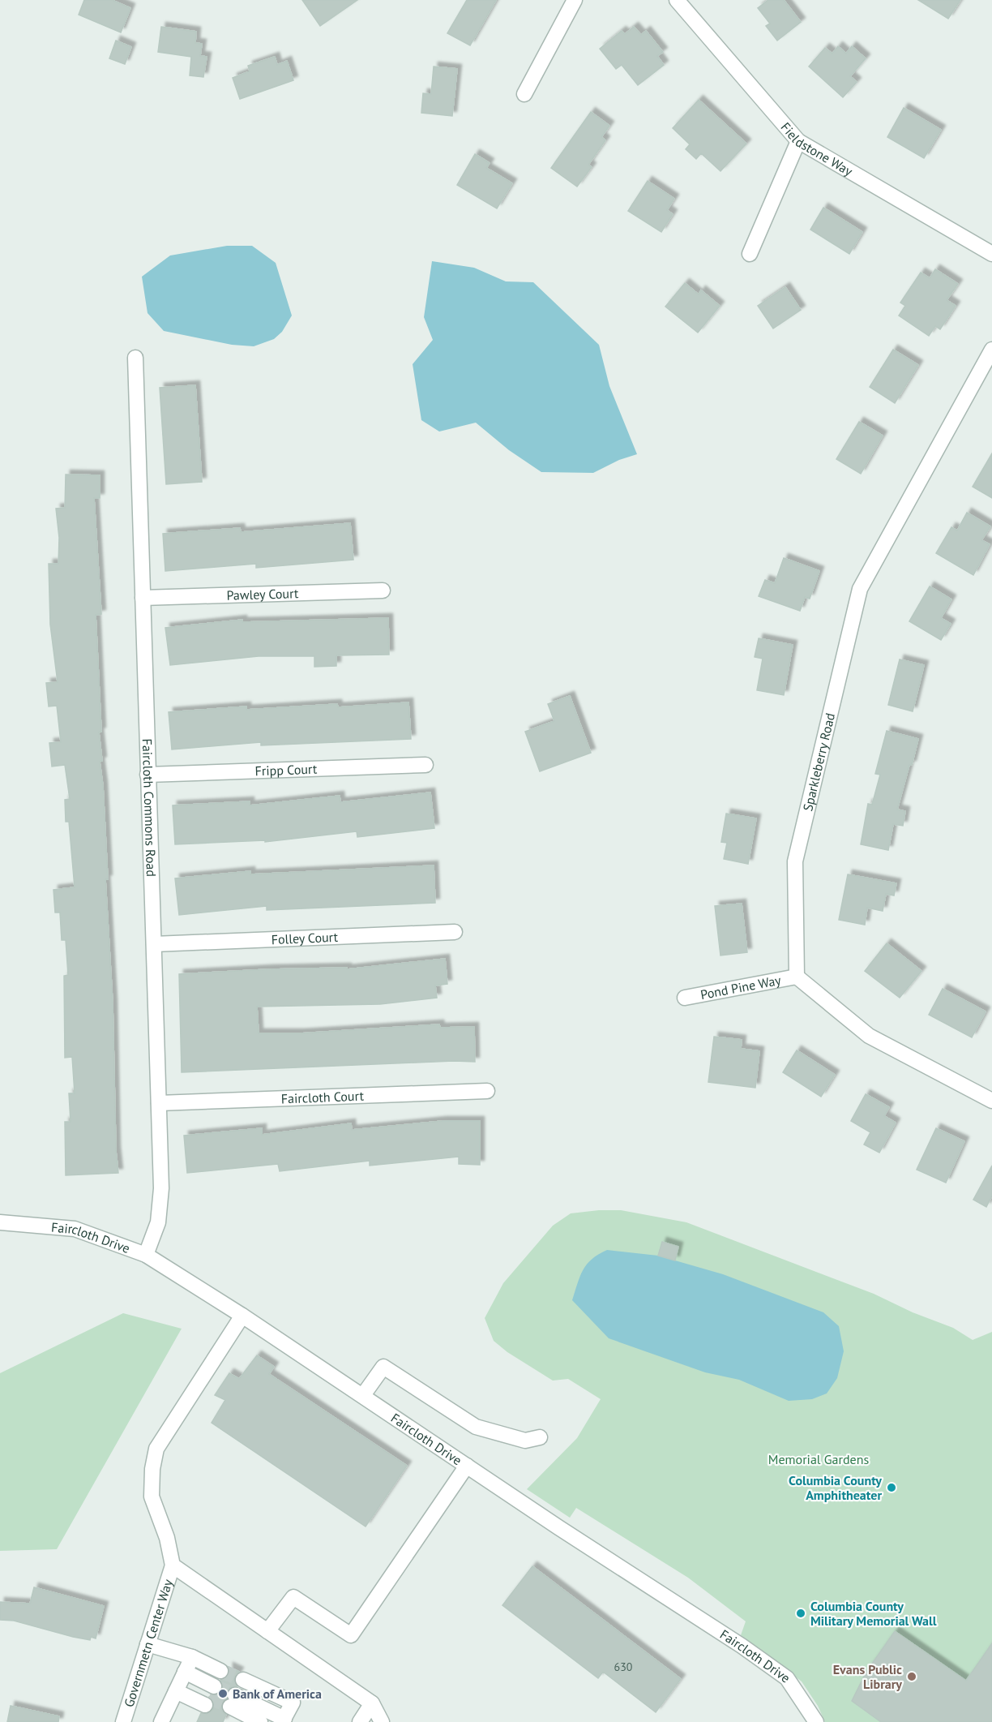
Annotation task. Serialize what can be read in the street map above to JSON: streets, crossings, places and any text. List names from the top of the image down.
{
  "streets": {
    "street": [
      "Fieldstone Way",
      "Pawley Court",
      "Sparkleberry Road",
      "Fripp Court",
      "Faircloth Commons Road",
      "Folley Court",
      "Pond Pine Way",
      "Faircloth Court",
      "Faircloth Drive",
      "Governmetn Center Way"
    ]
  },
  "crossings": [
    ["Pawley Court", "Faircloth Commons Road"],
    ["Sparkleberry Road", "Pond Pine Way"],
    ["Fripp Court", "Faircloth Commons Road"],
    ["Faircloth Commons Road", "Folley Court"],
    ["Faircloth Commons Road", "Faircloth Court"],
    ["Faircloth Commons Road", "Faircloth Drive"]
  ],
  "parks": ["Memorial Gardens"],
  "places": [
    "Columbia County Amphitheater",
    "Columbia County Military Memorial Wall",
    "Evans Public Library",
    "Bank of America"
  ],
  "house_numbers": ["630"]
}
